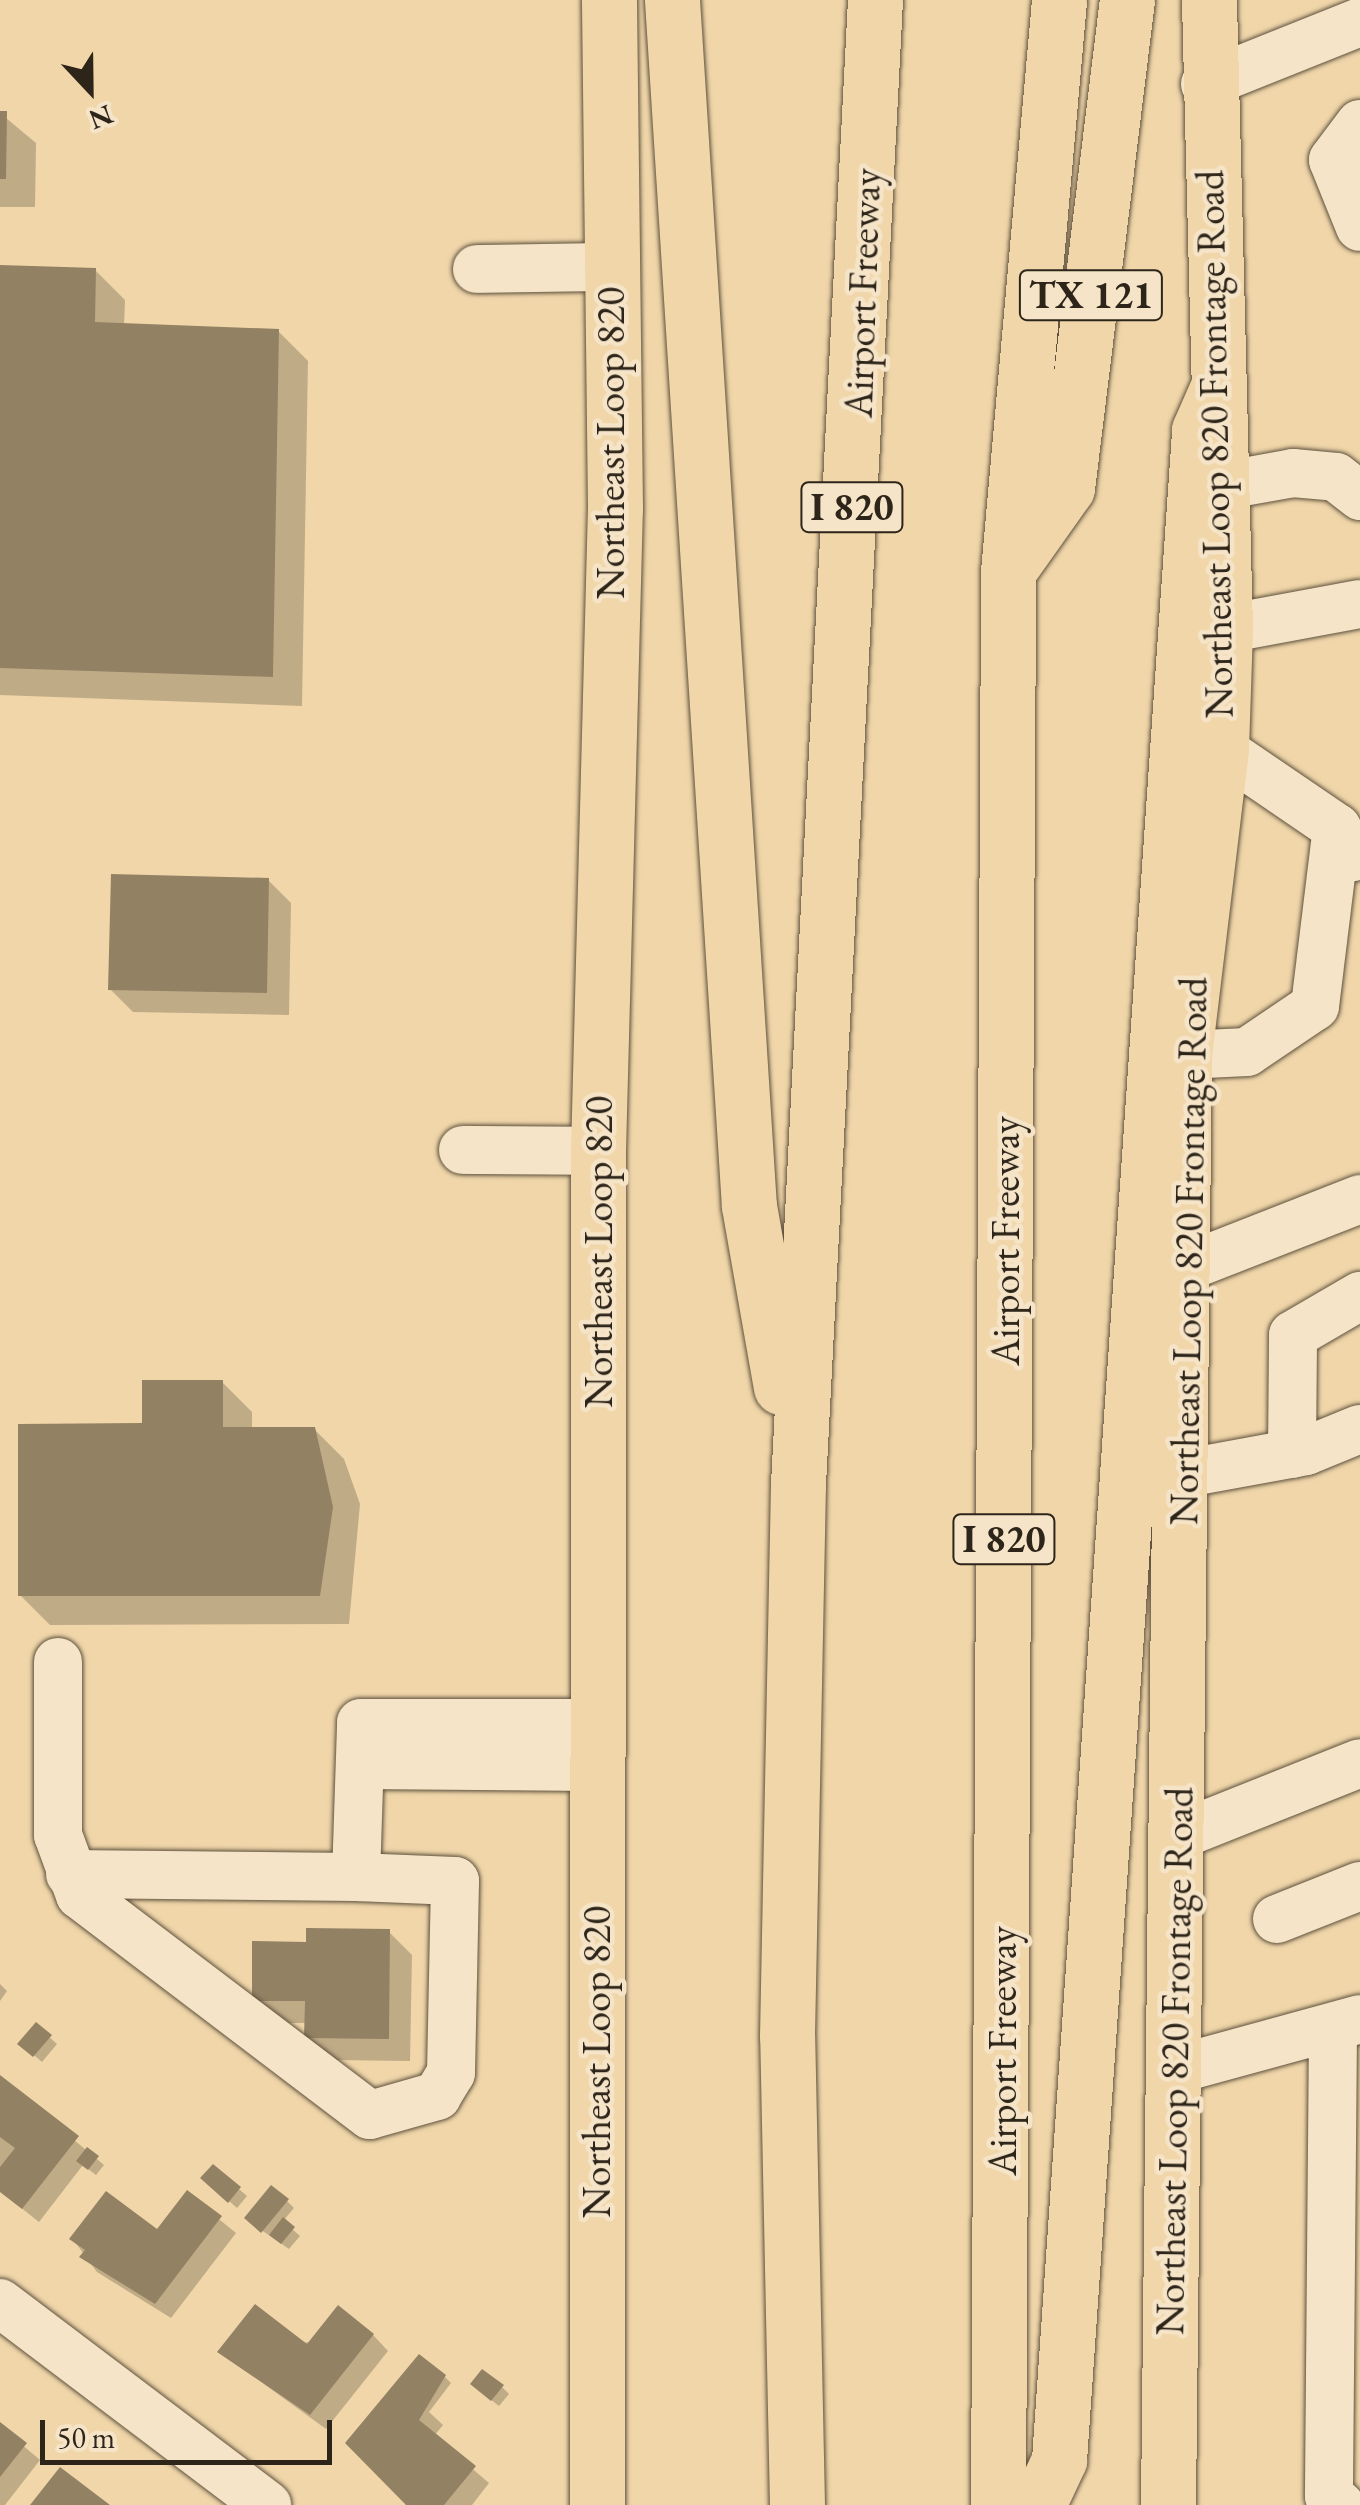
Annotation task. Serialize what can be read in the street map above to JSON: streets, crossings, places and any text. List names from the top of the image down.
{
  "streets": {
    "main road": [
      "Airport Freeway",
      "TX 121",
      "Northeast Loop 820",
      "Northeast Loop 820 Frontage Road",
      "I 820"
    ]
  },
  "crossings": [
    ["Airport Freeway", "TX 121"],
    ["Airport Freeway", "I 820"],
    ["TX 121", "I 820"]
  ],
  "scale_bar": "50 m",
  "north": "bottom"
}
